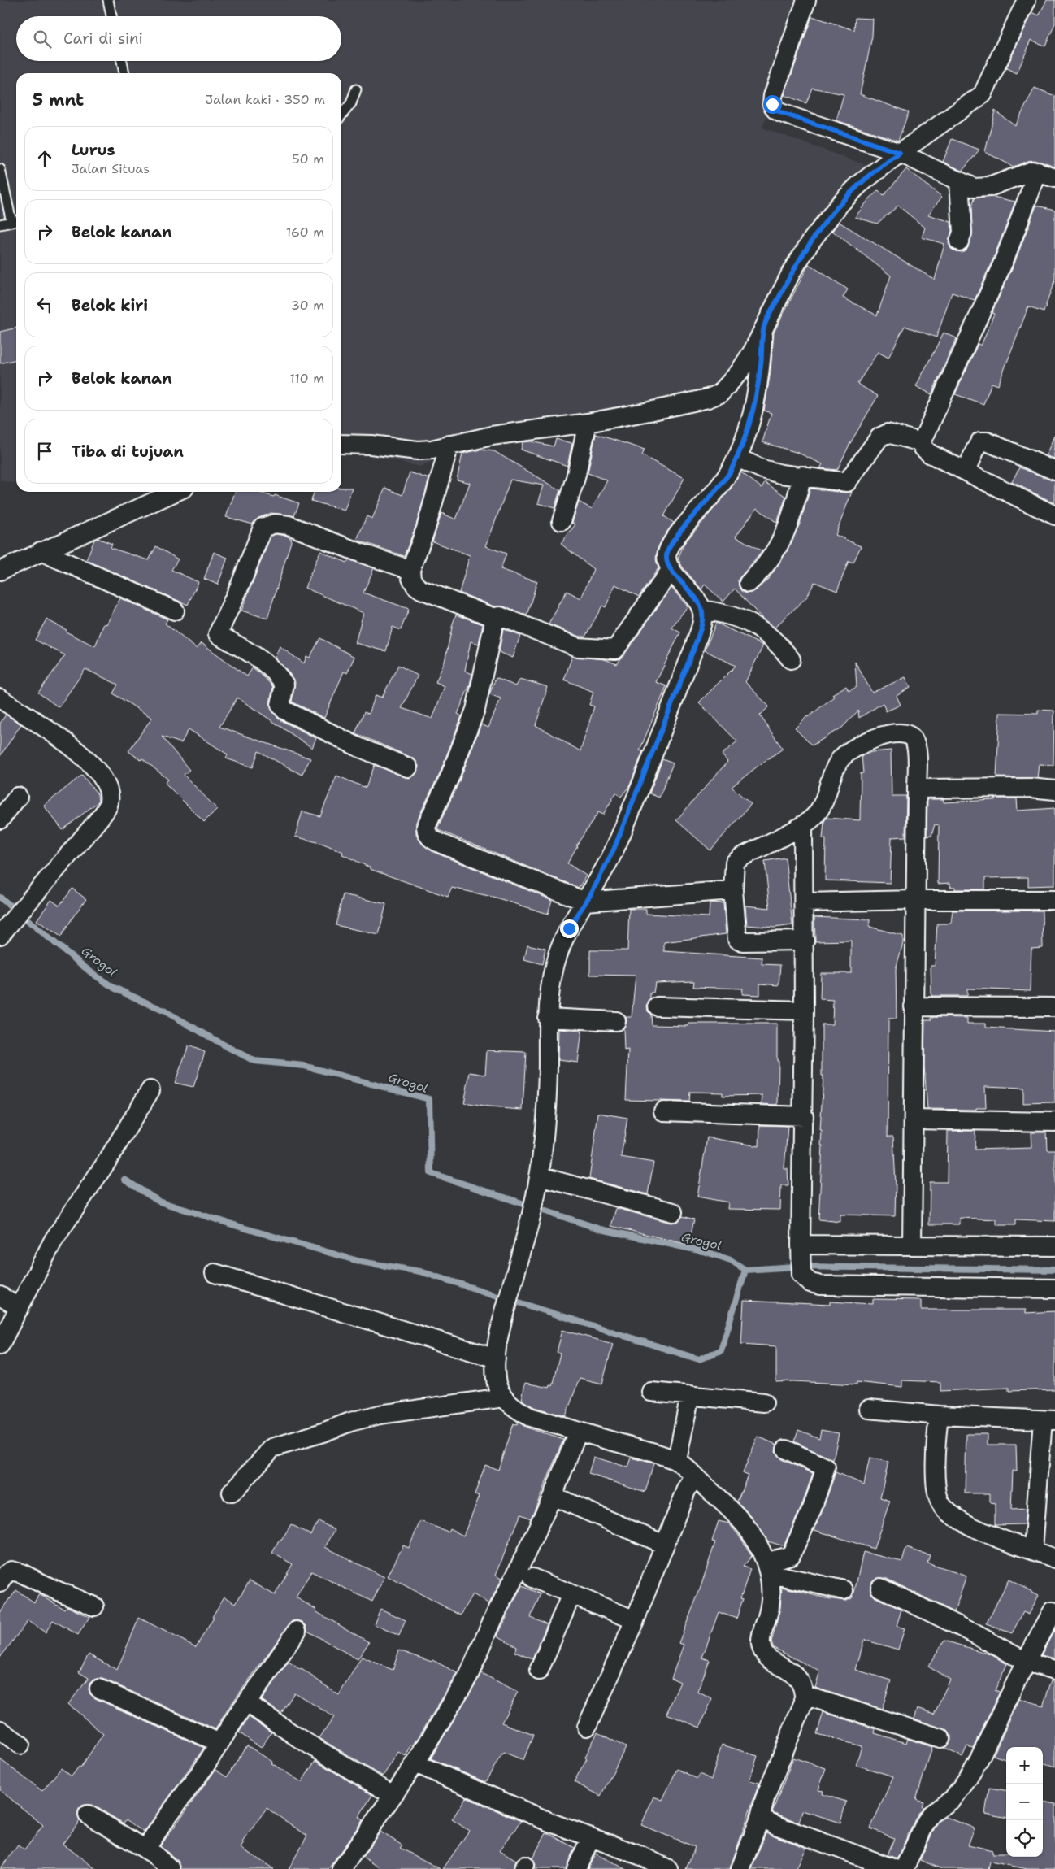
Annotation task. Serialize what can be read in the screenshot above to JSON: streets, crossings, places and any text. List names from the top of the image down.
{
  "water": ["Grogol"],
  "page": {
    "search": "Cari di sini",
    "heading": ["5 mnt", "Jalan kaki · 350 m"],
    "list": [
      ["Lurus", "Jalan Situas", "50 m"],
      ["Belok kanan", "160 m"],
      ["Belok kiri", "30 m"],
      ["Belok kanan", "110 m"],
      "Tiba di tujuan"
    ],
    "map_buttons": ["+", "−"]
  }
}
